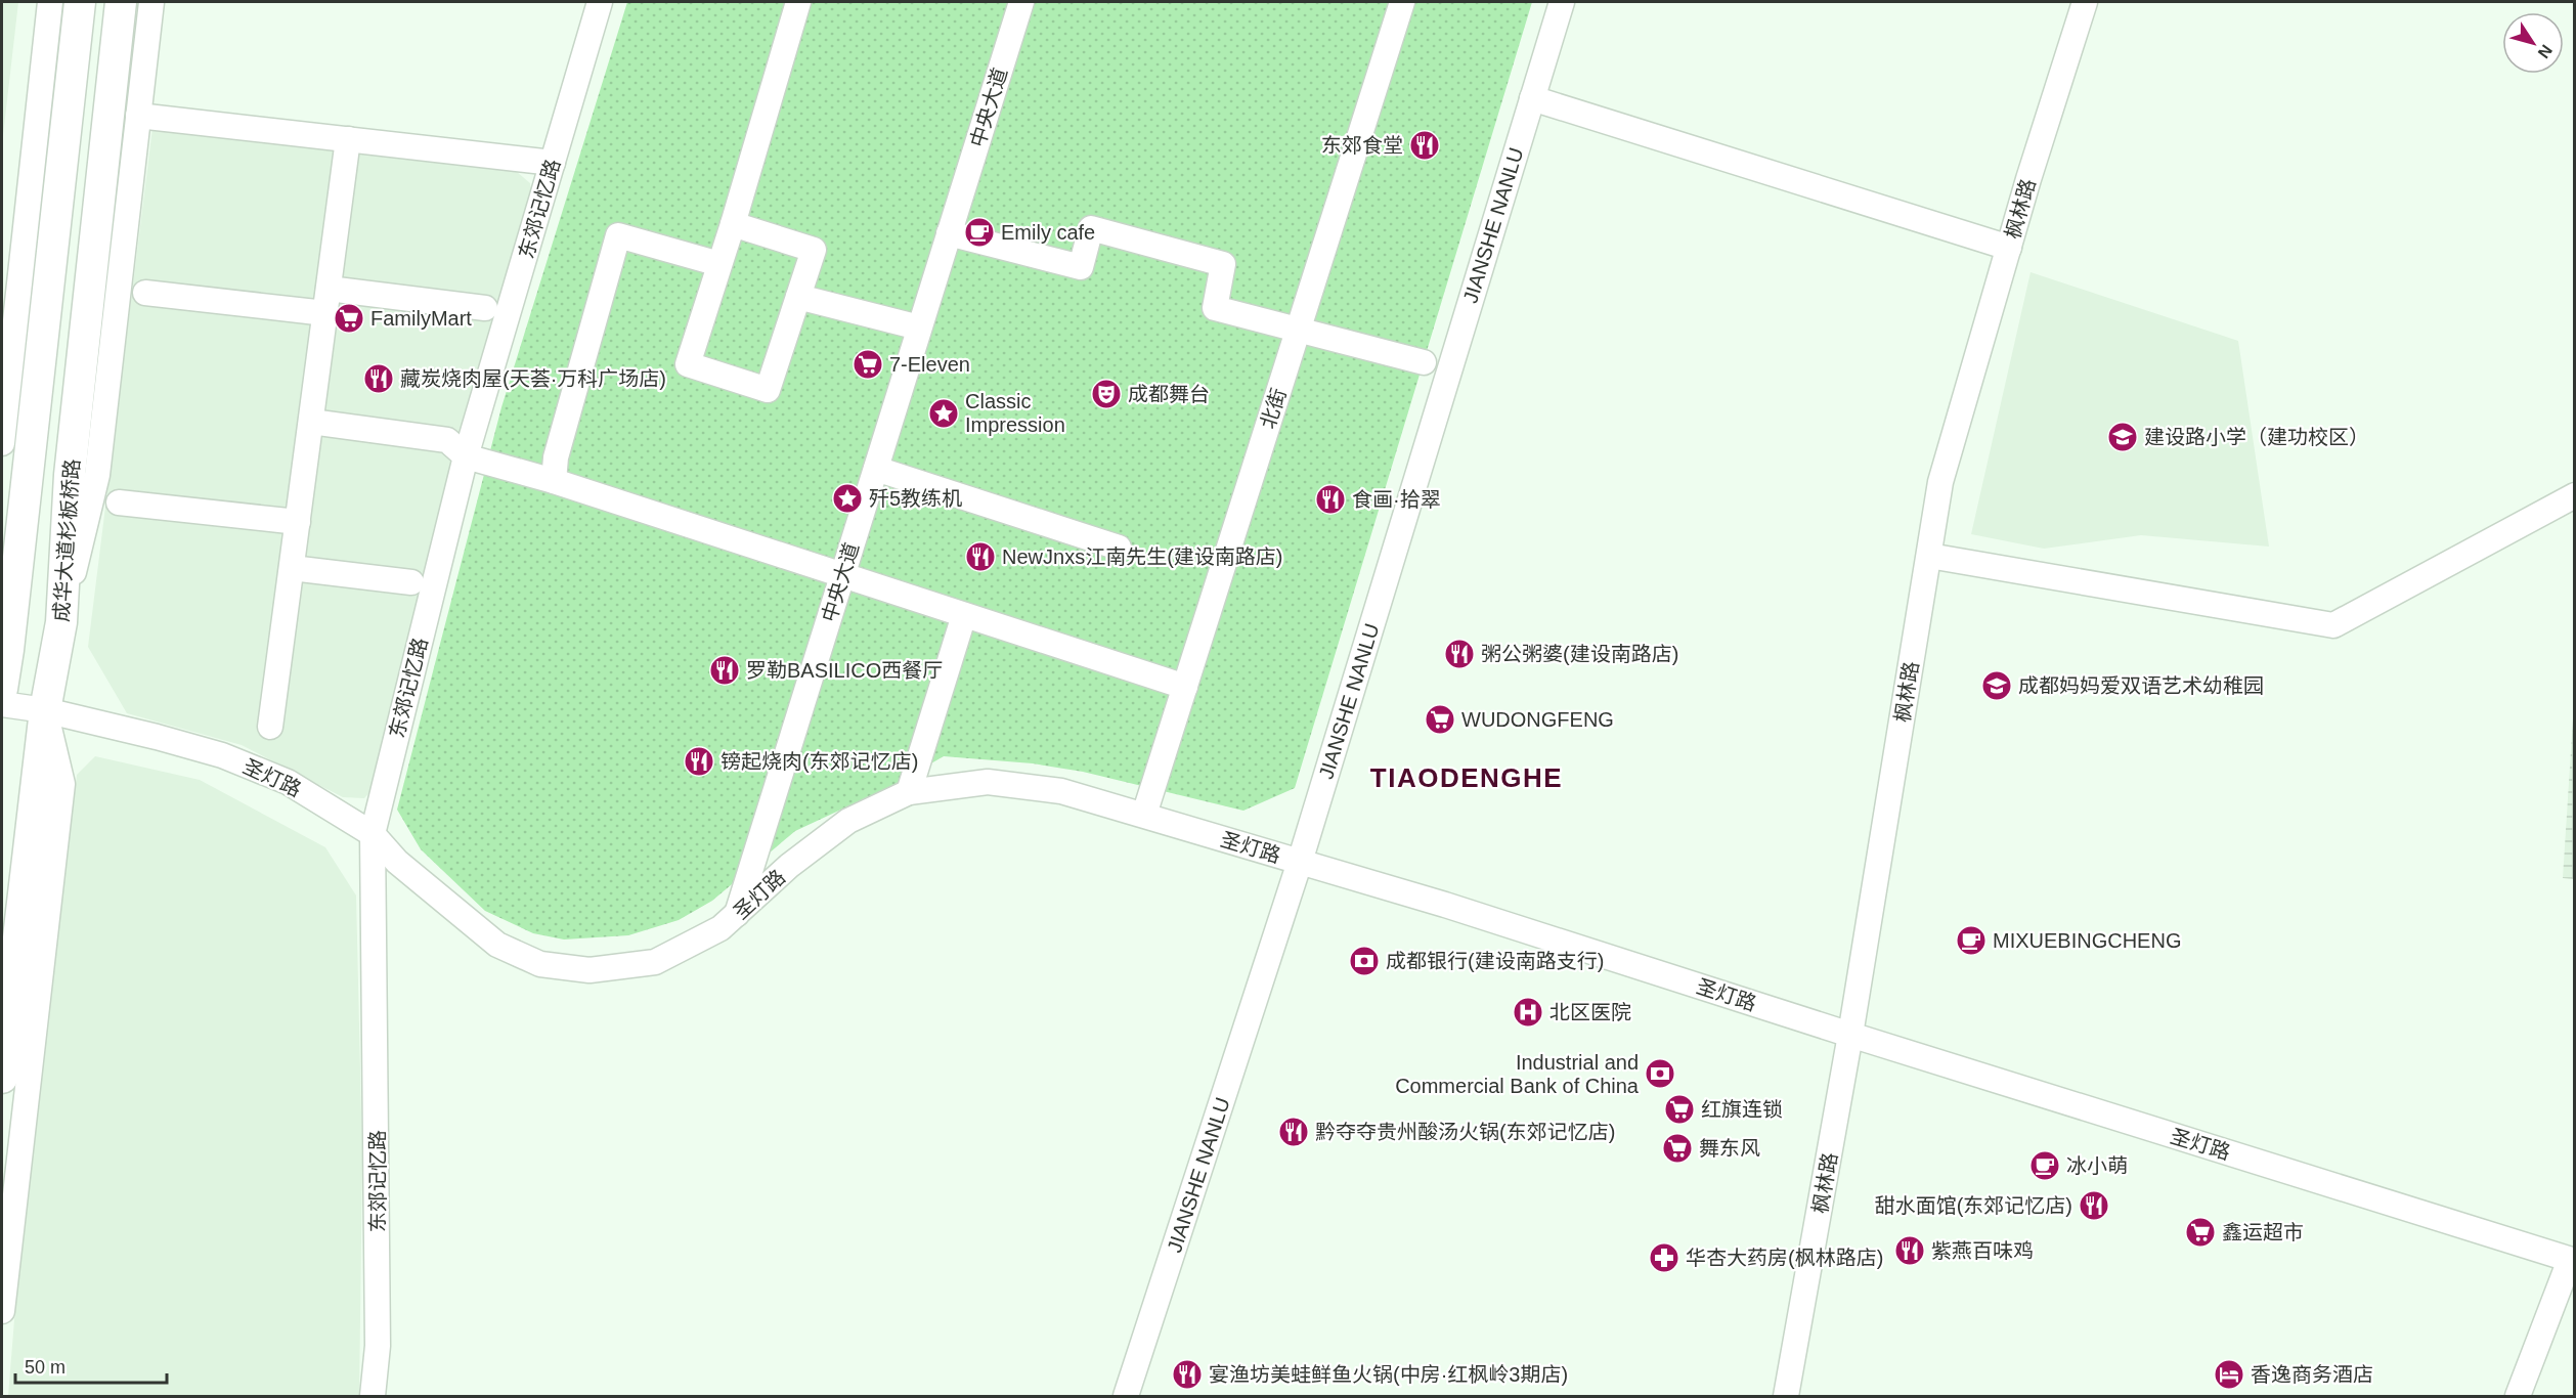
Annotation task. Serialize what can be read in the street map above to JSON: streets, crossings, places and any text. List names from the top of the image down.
{
  "streets": {
    "main road": ["成华大道杉板桥路"],
    "street": [
      "中央大道",
      "东郊记忆路",
      "枫林路",
      "JIANSHE NANLU",
      "北街",
      "圣灯路"
    ]
  },
  "crossings": [
    ["中央大道", "圣灯路"],
    ["东郊记忆路", "圣灯路"],
    ["枫林路", "圣灯路"],
    ["JIANSHE NANLU", "圣灯路"],
    ["北街", "圣灯路"],
    ["成华大道杉板桥路", "圣灯路"]
  ],
  "districts": ["TIAODENGHE"],
  "places": {
    "restaurant": [
      "东郊食堂",
      "藏炭烧肉屋(天荟·万科广场店)",
      "食画·拾翠",
      "NewJnxs江南先生(建设南路店)",
      "粥公粥婆(建设南路店)",
      "罗勒BASILICO西餐厅",
      "镑起烧肉(东郊记忆店)",
      "黔夺夺贵州酸汤火锅(东郊记忆店)",
      "甜水面馆(东郊记忆店)",
      "紫燕百味鸡",
      "宴渔坊美蛙鲜鱼火锅(中房·红枫岭3期店)"
    ],
    "cafe": ["Emily cafe", "MIXUEBINGCHENG", "冰小萌"],
    "supermarket": [
      "FamilyMart",
      "7-Eleven",
      "WUDONGFENG",
      "红旗连锁",
      "舞东风",
      "鑫运超市"
    ],
    "theatre": ["成都舞台"],
    "place": ["Classic Impression", "歼5教练机"],
    "school or university": ["建设路小学（建功校区）", "成都妈妈爱双语艺术幼稚园"],
    "bank": ["成都银行(建设南路支行)", "Industrial and Commercial Bank of China"],
    "hospital": ["北区医院"],
    "pharmacy": ["华杏大药房(枫林路店)"],
    "hotel": ["香逸商务酒店"]
  },
  "scale_bar": "50 m",
  "north": "bottom right"
}
